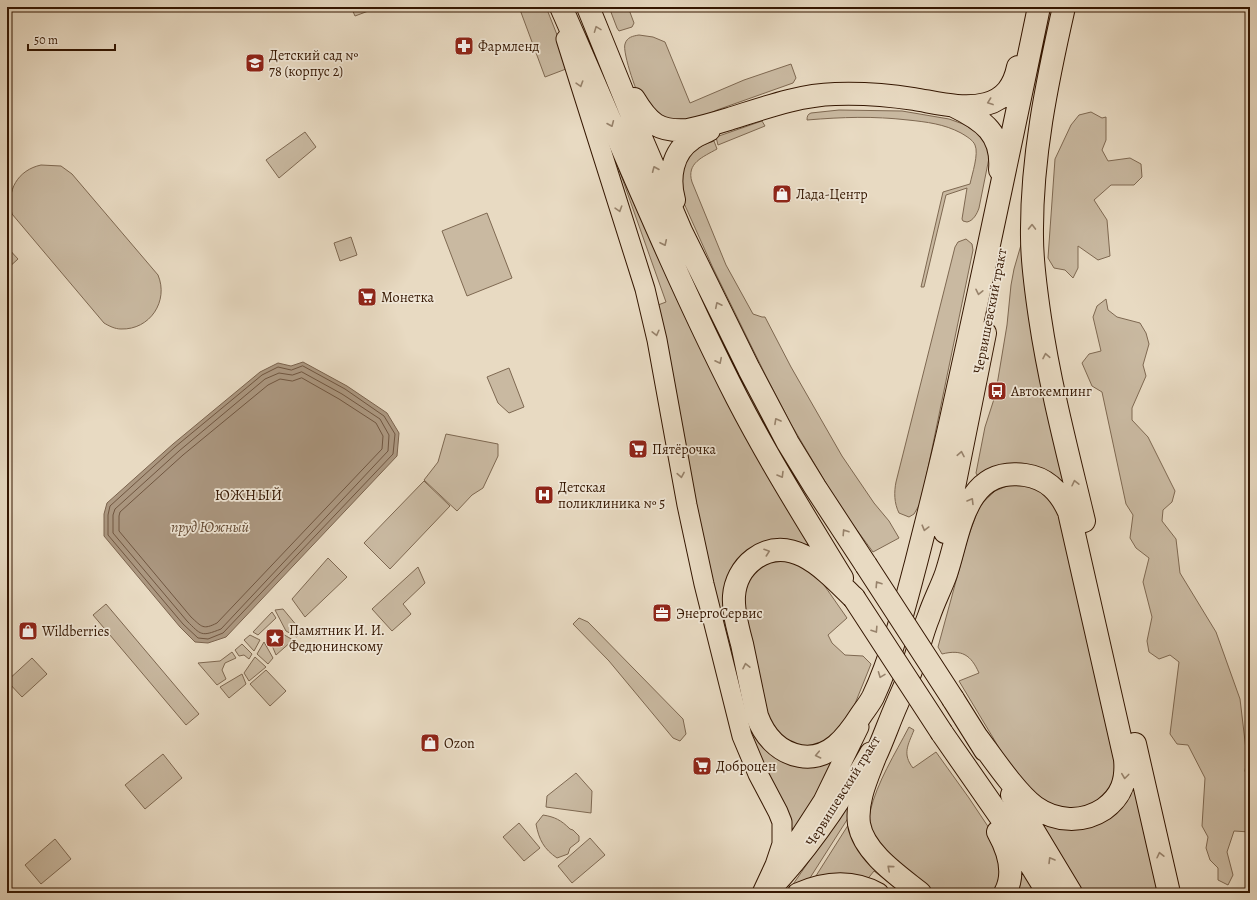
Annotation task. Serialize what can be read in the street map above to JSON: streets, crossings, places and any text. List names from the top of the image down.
{
  "streets": {
    "highway": ["Червишевский тракт"]
  },
  "districts": ["ЮЖНЫЙ"],
  "water": ["пруд Южный"],
  "places": {
    "pharmacy": ["Фармленд"],
    "school or university": ["Детский сад № 78 (корпус 2)"],
    "shop": ["Лада-Центр", "Wildberries", "Ozon"],
    "supermarket": ["Монетка", "Пятёрочка", "Доброцен"],
    "bus stop": ["Автокемпинг"],
    "hospital": ["Детская поликлиника № 5"],
    "office": ["ЭнергоСервис"],
    "place": ["Памятник И. И. Федюнинскому"]
  },
  "scale_bar": "50 m"
}
